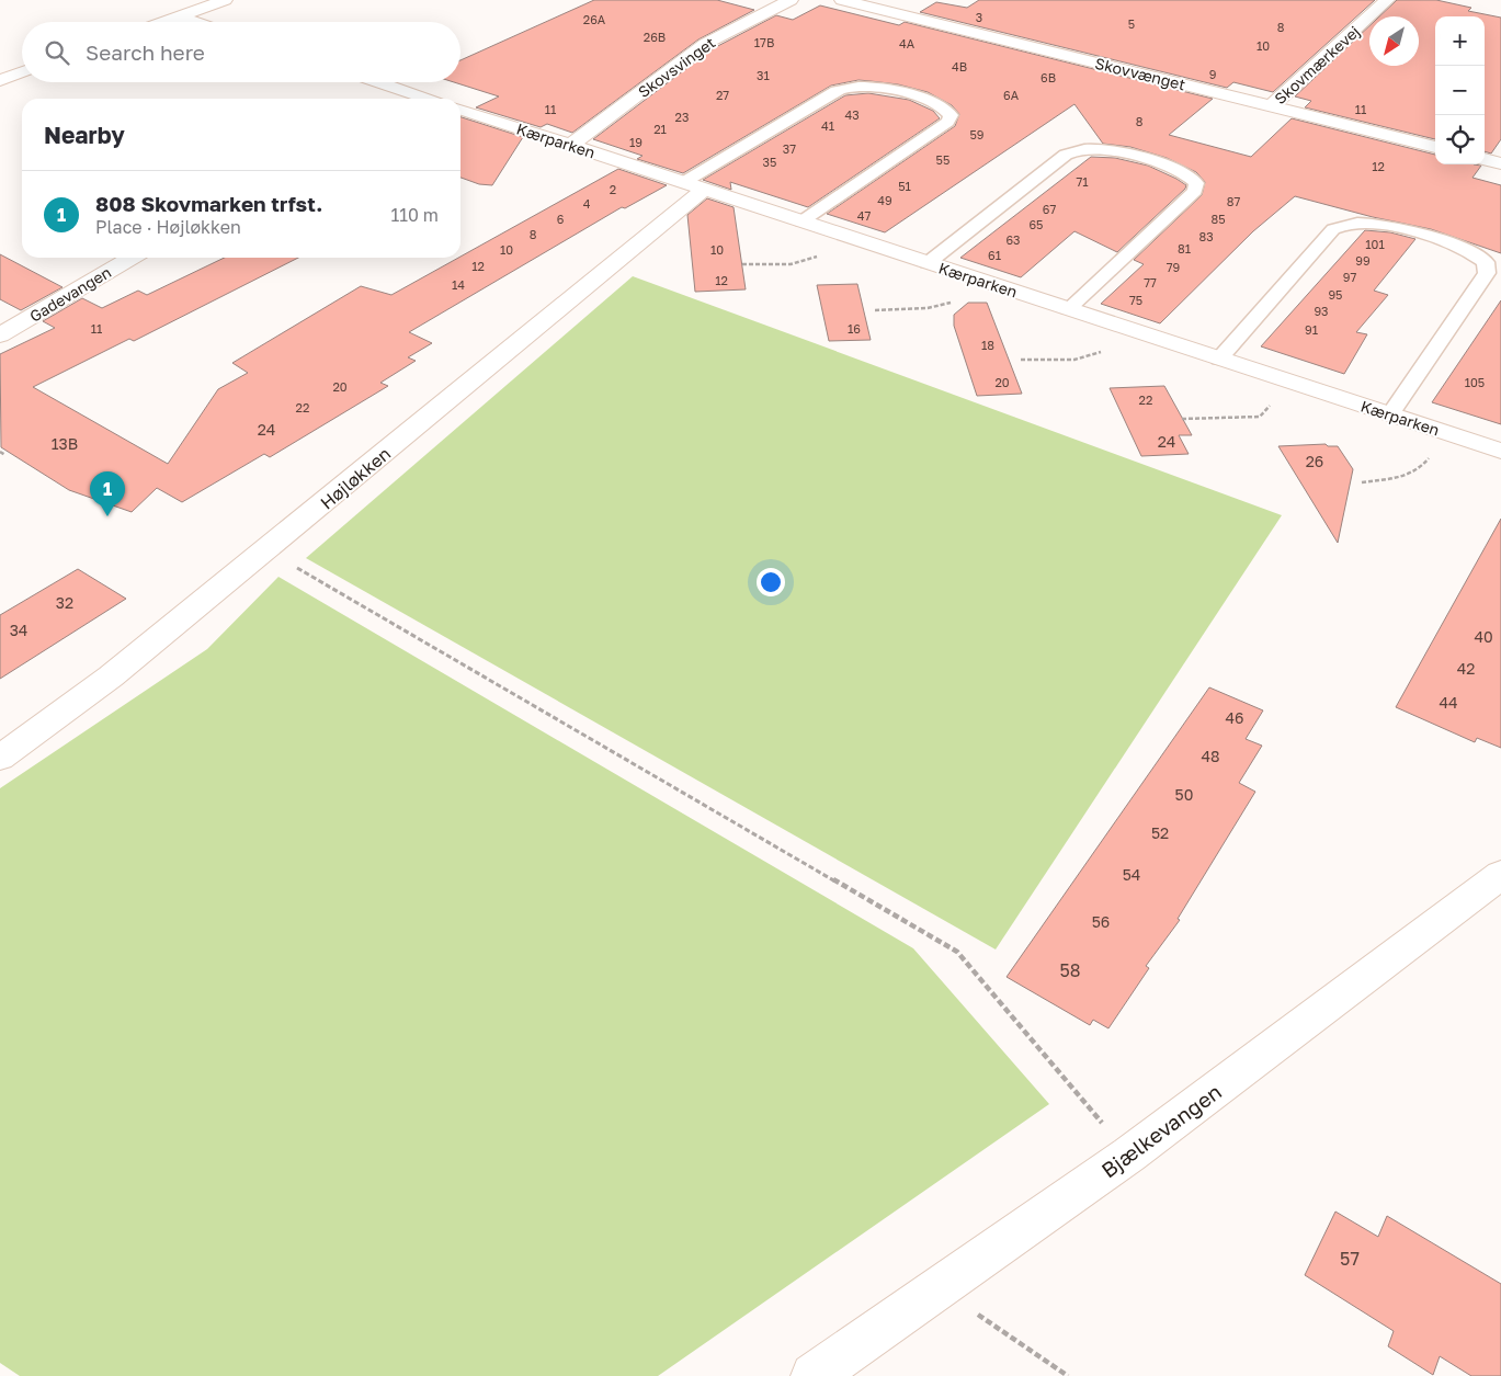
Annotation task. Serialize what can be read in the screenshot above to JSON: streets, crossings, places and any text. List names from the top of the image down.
{
  "streets": {
    "street": [
      "Skovmærkevej",
      "Skovsvinget",
      "Skovvænget",
      "Kærparken",
      "Gadevangen",
      "Højløkken",
      "Bjælkevangen"
    ]
  },
  "crossings": [
    ["Skovmærkevej", "Skovvænget"],
    ["Skovsvinget", "Kærparken"],
    ["Kærparken", "Højløkken"]
  ],
  "house_numbers": [
    "3",
    "26A",
    "5",
    "8",
    "26B",
    "17B",
    "4A",
    "10",
    "4B",
    "9",
    "31",
    "6B",
    "27",
    "6A",
    "11",
    "11",
    "43",
    "23",
    "8",
    "41",
    "21",
    "59",
    "19",
    "37",
    "55",
    "35",
    "12",
    "71",
    "51",
    "2",
    "49",
    "87",
    "4",
    "67",
    "47",
    "6",
    "85",
    "65",
    "8",
    "83",
    "63",
    "101",
    "81",
    "10",
    "10",
    "61",
    "99",
    "12",
    "79",
    "97",
    "12",
    "77",
    "14",
    "95",
    "75",
    "93",
    "11",
    "16",
    "91",
    "18",
    "20",
    "105",
    "20",
    "22",
    "22",
    "24",
    "24",
    "13B",
    "26",
    "32",
    "34",
    "40",
    "42",
    "44",
    "46",
    "48",
    "50",
    "52",
    "54",
    "56",
    "58",
    "57"
  ],
  "north": "bottom left",
  "page": {
    "map_buttons": ["+", "−"],
    "search": "Search here",
    "heading": "Nearby",
    "list": [
      {
        "mark": "1",
        "name": "808 Skovmarken trfst.",
        "note": "Place · Højløkken",
        "value": "110 m"
      }
    ],
    "pins": "1"
  }
}
